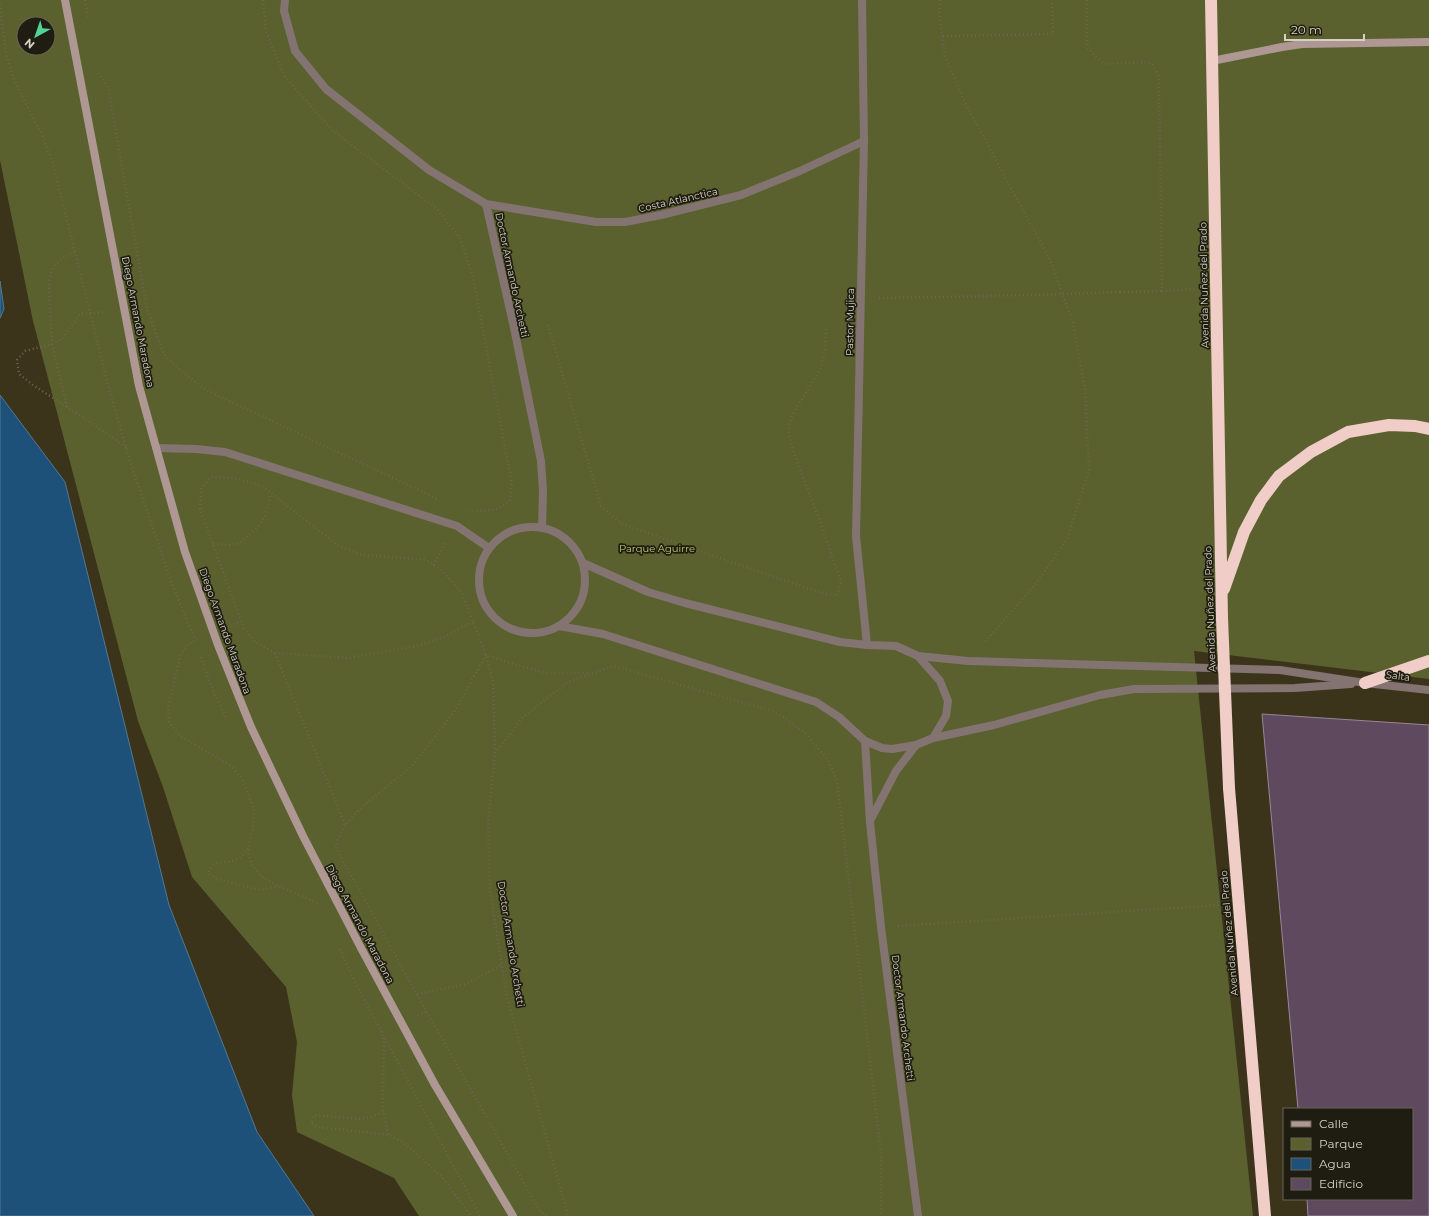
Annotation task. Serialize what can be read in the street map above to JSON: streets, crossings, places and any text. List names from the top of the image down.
{
  "streets": {
    "highway": ["Avenida Nuñez del Prado"],
    "main road": ["Diego Armando Maradona"],
    "street": [
      "Costa Atlanctica",
      "Doctor Armando Archetti",
      "Pastor Mujica",
      "Salta"
    ]
  },
  "crossings": [
    ["Costa Atlanctica", "Doctor Armando Archetti"],
    ["Costa Atlanctica", "Pastor Mujica"]
  ],
  "parks": ["Parque Aguirre"],
  "legend": [
    "Calle",
    "Parque",
    "Agua",
    "Edificio"
  ],
  "scale_bar": "20 m",
  "north": "bottom left"
}
